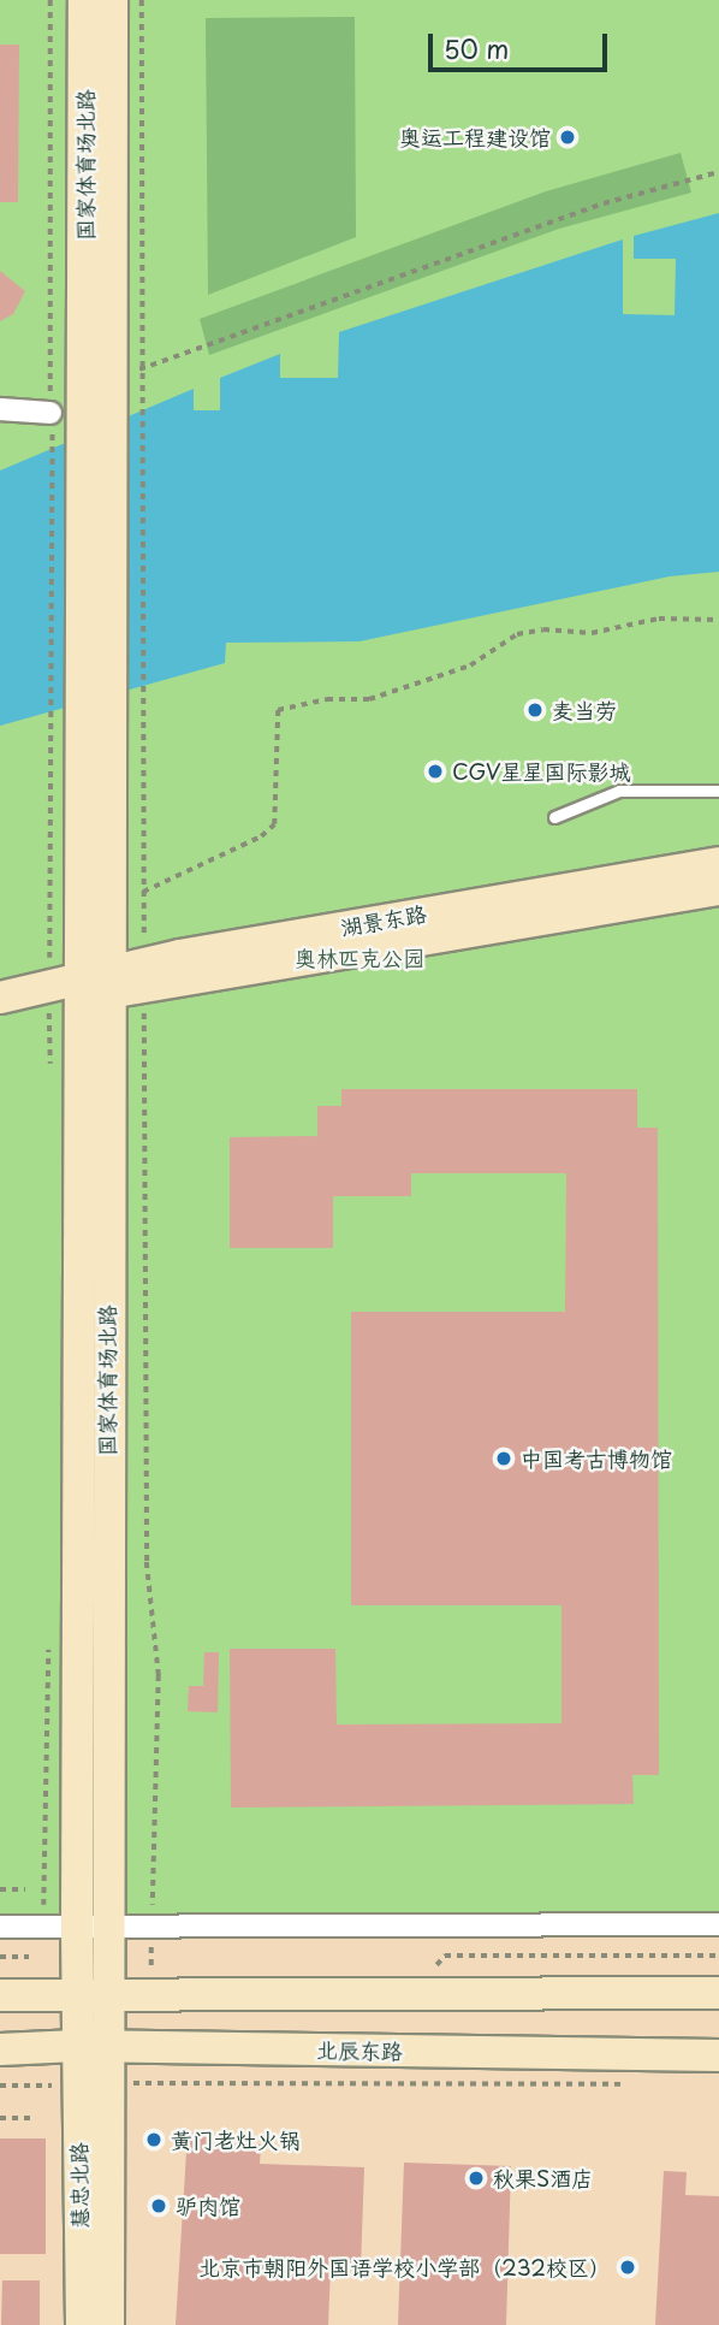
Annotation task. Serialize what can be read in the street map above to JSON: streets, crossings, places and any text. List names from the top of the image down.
{
  "streets": {
    "street": [
      "国家体育场北路",
      "湖景东路",
      "北辰东路",
      "慧忠北路"
    ]
  },
  "crossings": [
    ["国家体育场北路", "湖景东路"],
    ["国家体育场北路", "北辰东路"],
    ["国家体育场北路", "慧忠北路"],
    ["北辰东路", "慧忠北路"]
  ],
  "parks": ["奥林匹克公园"],
  "places": [
    "奥运工程建设馆",
    "麦当劳",
    "CGV星星国际影城",
    "中国考古博物馆",
    "黄门老灶火锅",
    "秋果S酒店",
    "驴肉馆",
    "北京市朝阳外国语学校小学部（232校区）"
  ],
  "scale_bar": "50 m"
}
